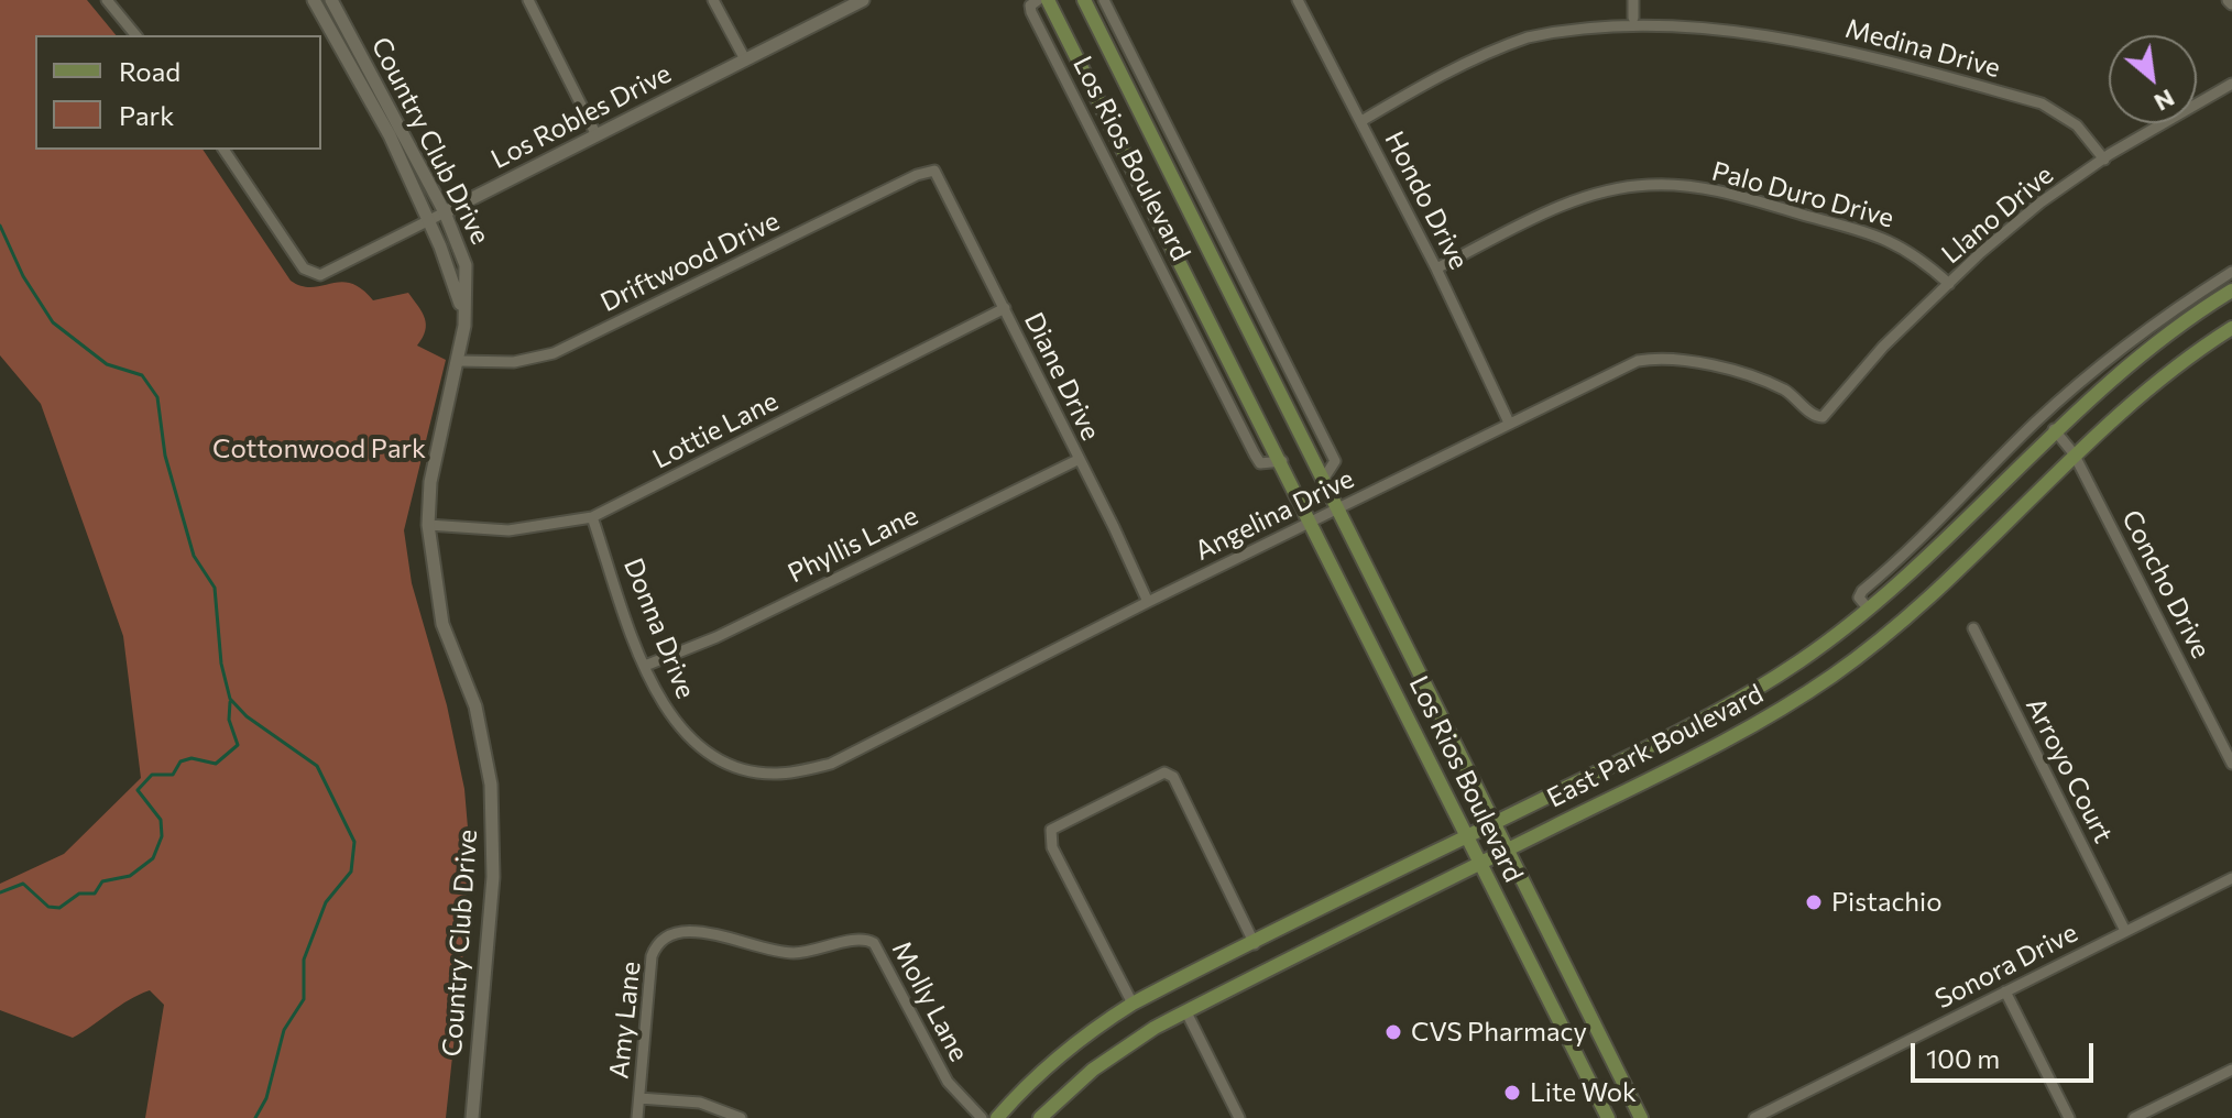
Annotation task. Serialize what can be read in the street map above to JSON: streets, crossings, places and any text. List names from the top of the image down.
{
  "streets": {
    "main road": ["Los Rios Boulevard", "East Park Boulevard"],
    "street": [
      "Medina Drive",
      "Los Robles Drive",
      "Country Club Drive",
      "Palo Duro Drive",
      "Hondo Drive",
      "Llano Drive",
      "Driftwood Drive",
      "Diane Drive",
      "Lottie Lane",
      "Angelina Drive",
      "Phyllis Lane",
      "Concho Drive",
      "Donna Drive",
      "Arroyo Court",
      "Sonora Drive",
      "Molly Lane",
      "Amy Lane"
    ]
  },
  "crossings": [
    ["Medina Drive", "Hondo Drive"],
    ["Medina Drive", "Llano Drive"],
    ["Los Robles Drive", "Country Club Drive"],
    ["Country Club Drive", "Driftwood Drive"],
    ["Country Club Drive", "Lottie Lane"],
    ["Los Rios Boulevard", "Angelina Drive"],
    ["Los Rios Boulevard", "East Park Boulevard"],
    ["Palo Duro Drive", "Hondo Drive"],
    ["Palo Duro Drive", "Llano Drive"],
    ["Hondo Drive", "Angelina Drive"],
    ["Llano Drive", "Angelina Drive"],
    ["Driftwood Drive", "Diane Drive"],
    ["Diane Drive", "Lottie Lane"],
    ["Diane Drive", "Angelina Drive"],
    ["Diane Drive", "Phyllis Lane"],
    ["Lottie Lane", "Donna Drive"],
    ["Angelina Drive", "Donna Drive"],
    ["Phyllis Lane", "Donna Drive"],
    ["Concho Drive", "East Park Boulevard"],
    ["Arroyo Court", "Sonora Drive"],
    ["Molly Lane", "Amy Lane"]
  ],
  "parks": ["Cottonwood Park"],
  "places": ["Pistachio", "CVS Pharmacy", "Lite Wok"],
  "legend": ["Road", "Park"],
  "scale_bar": "100 m",
  "north": "bottom right"
}
